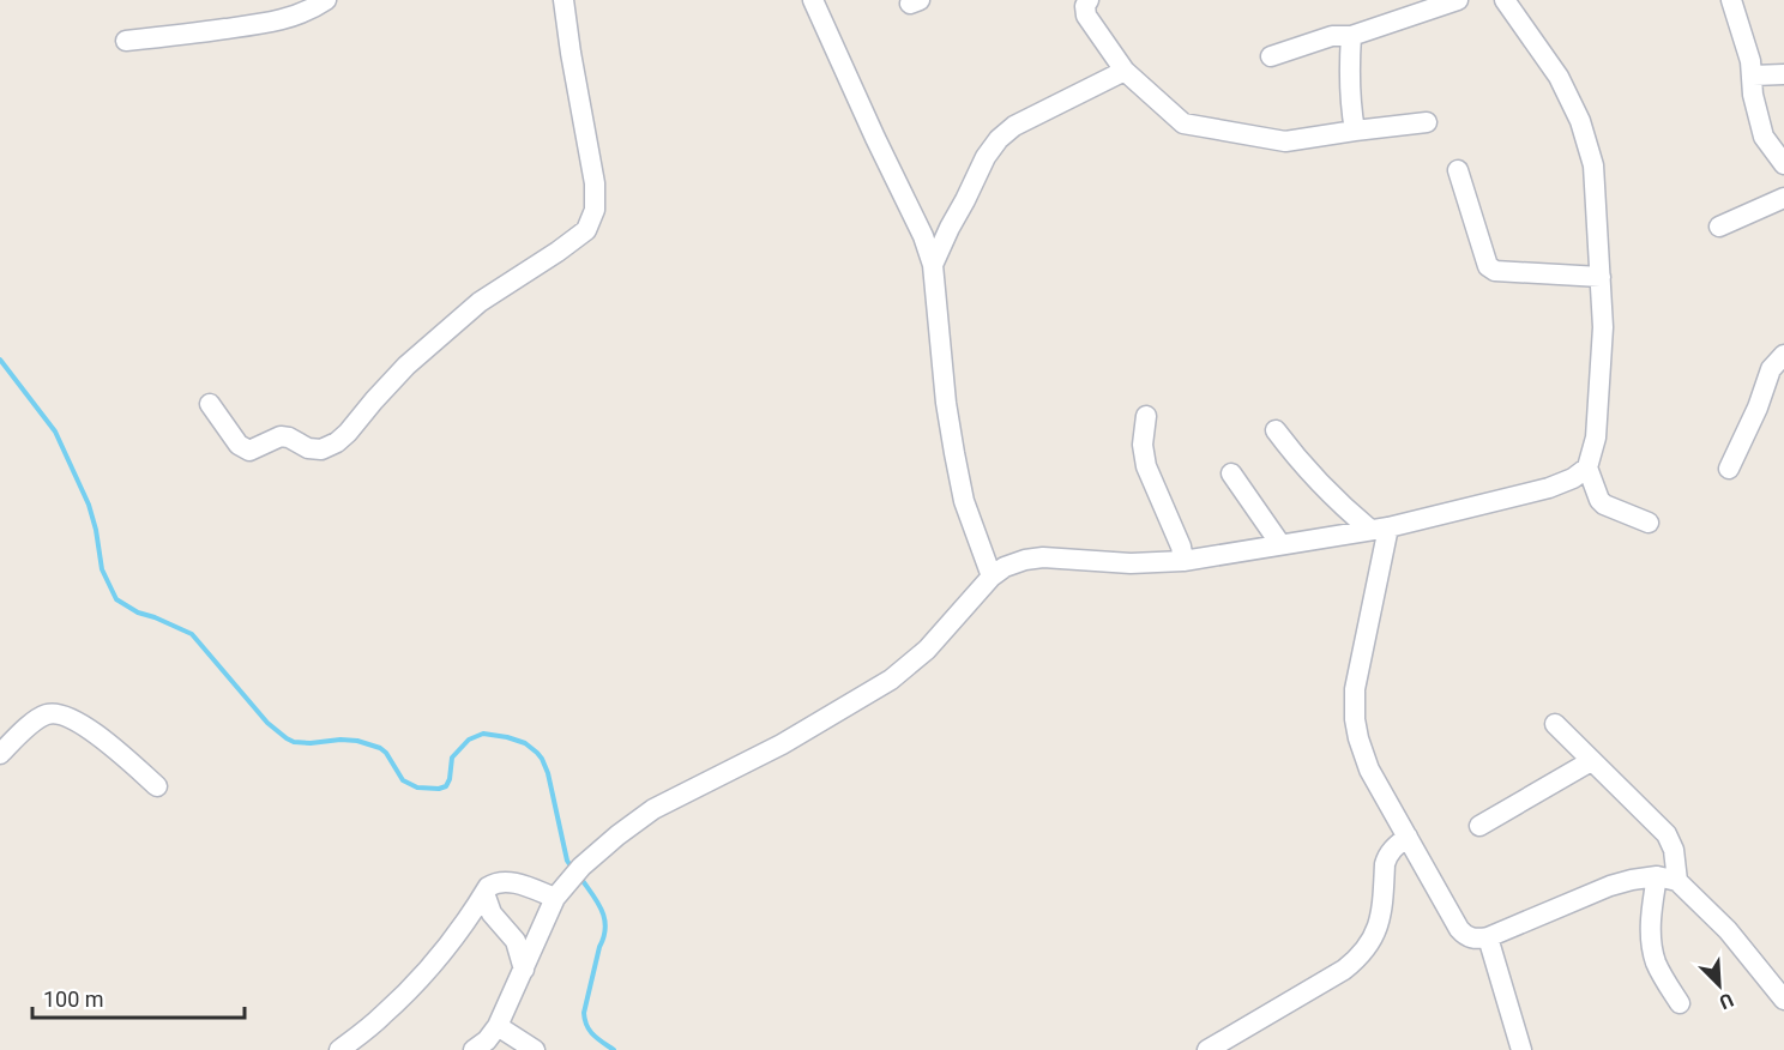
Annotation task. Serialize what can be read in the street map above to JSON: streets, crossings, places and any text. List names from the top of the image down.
{
  "scale_bar": "100 m",
  "north": "bottom right"
}
